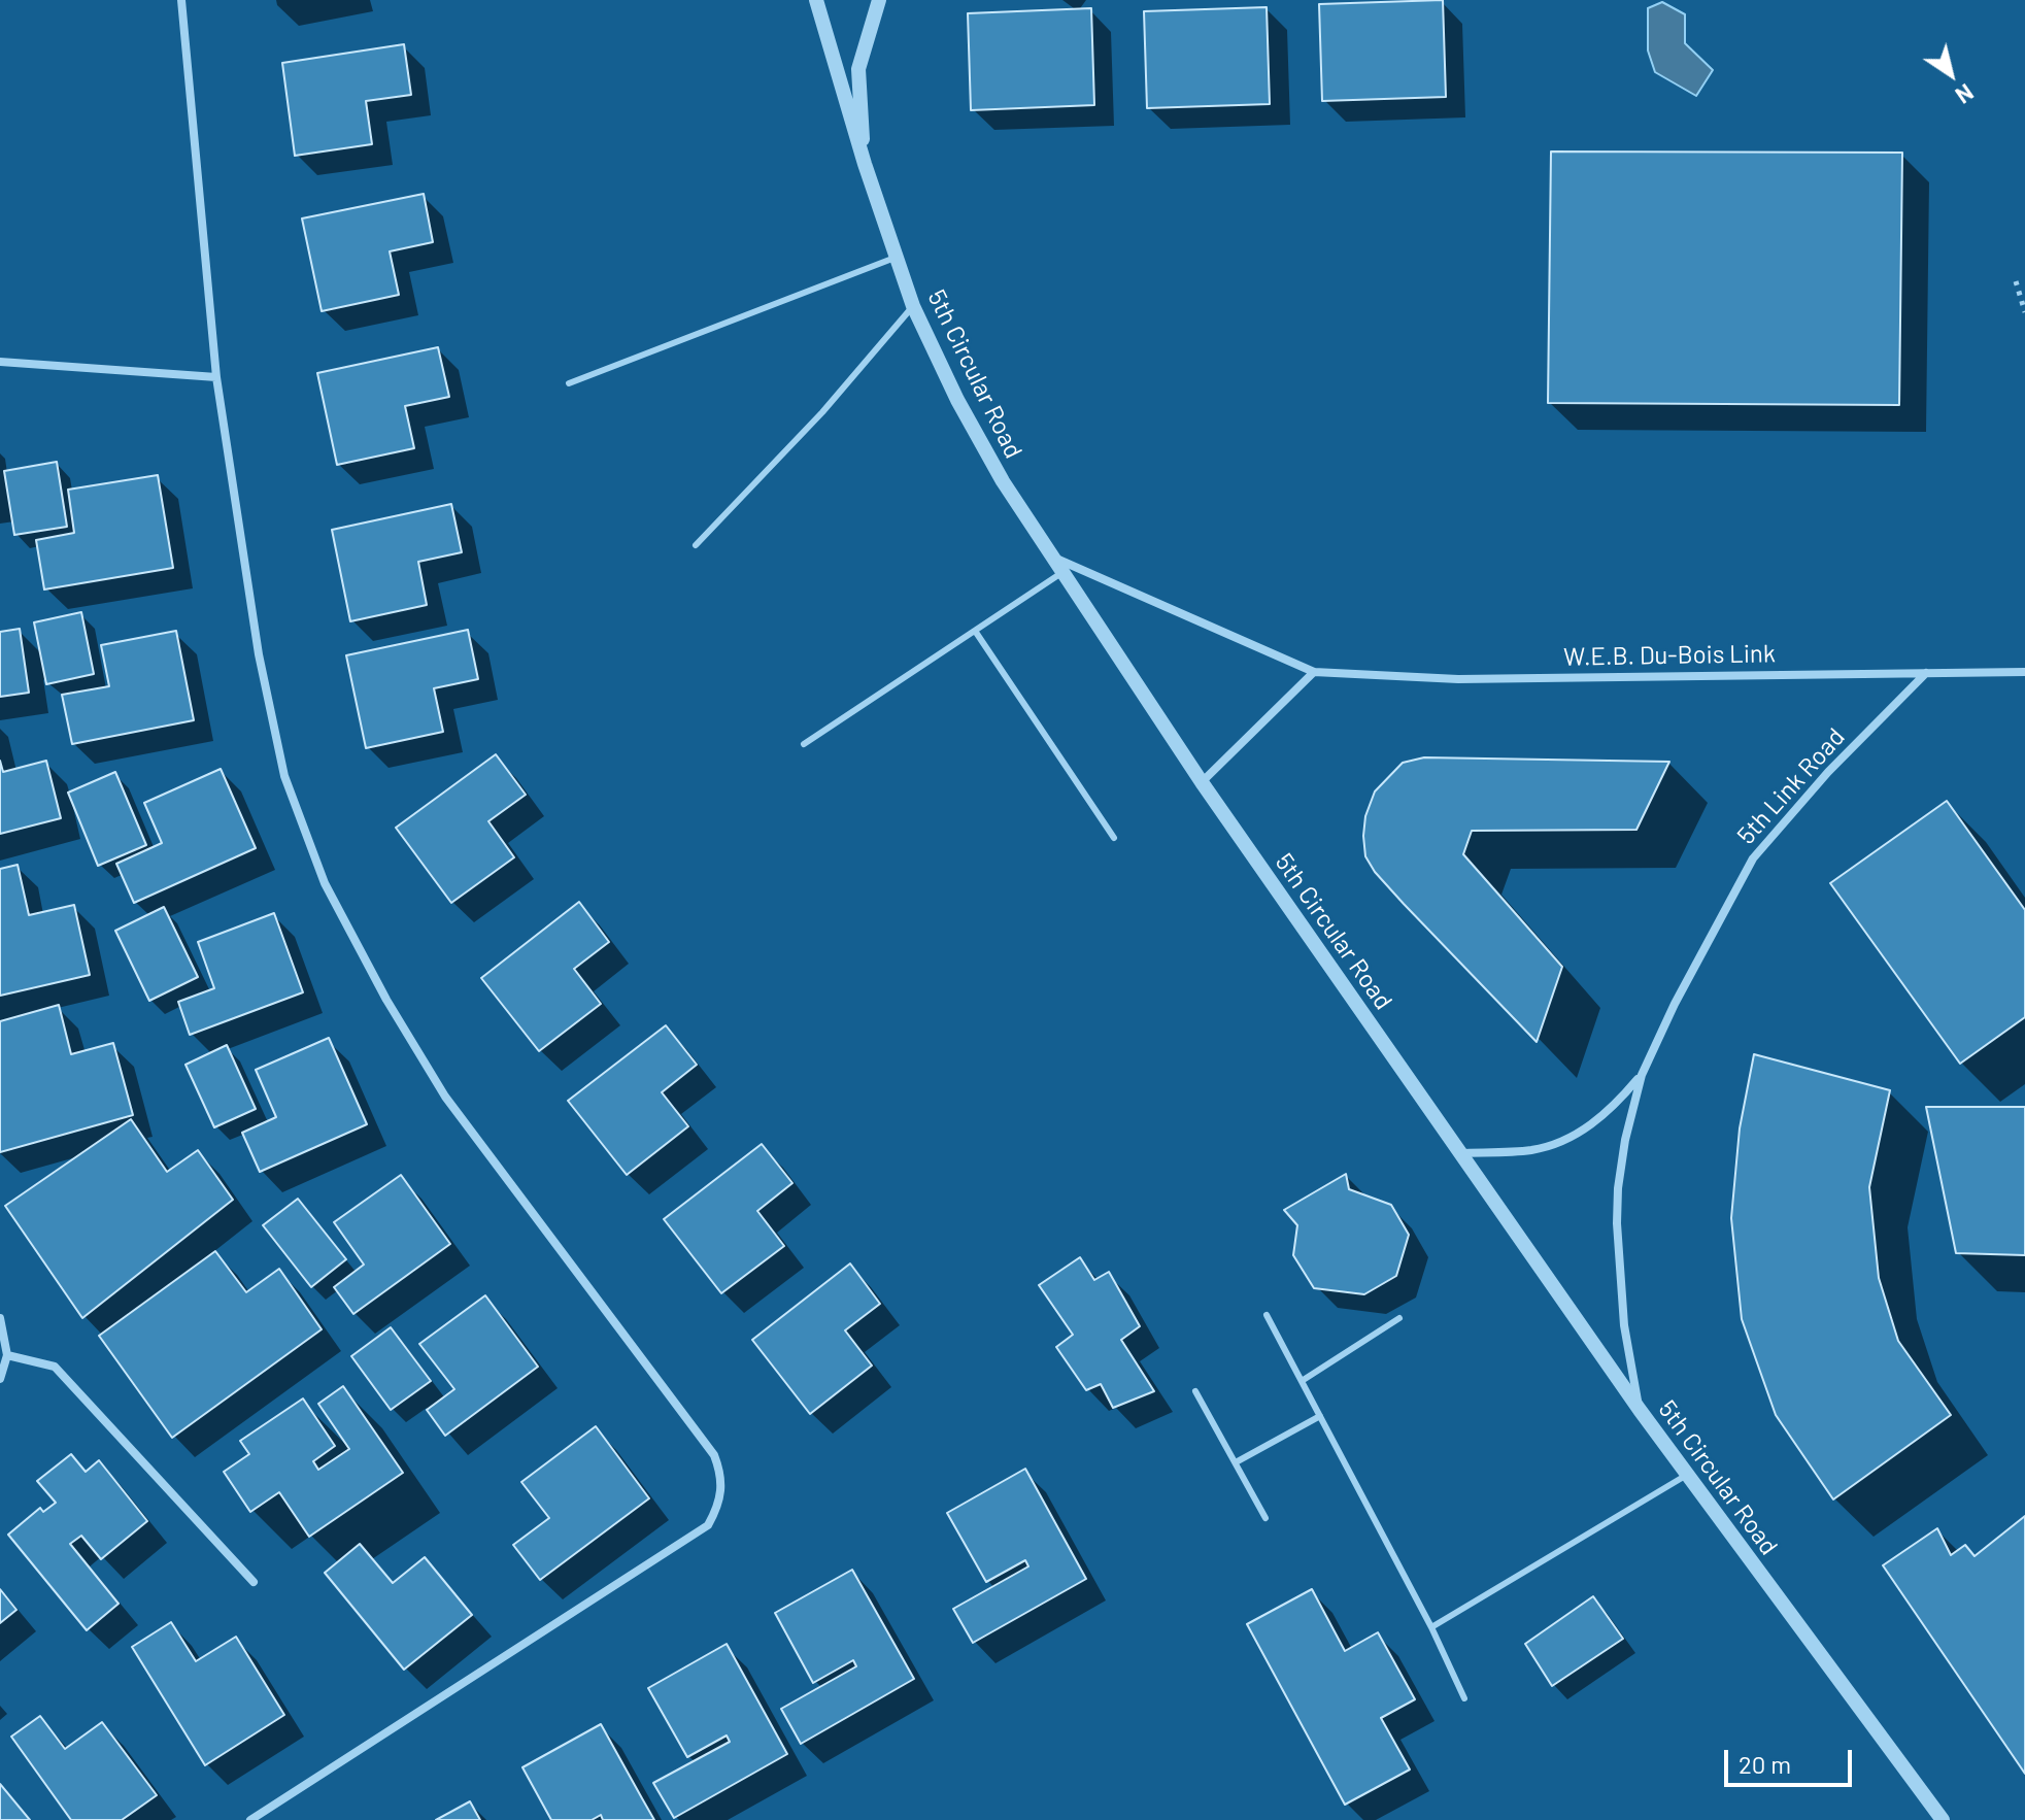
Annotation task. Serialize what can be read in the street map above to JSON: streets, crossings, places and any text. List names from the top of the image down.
{
  "streets": {
    "street": ["5th Circular Road", "W.E.B. Du-Bois Link", "5th Link Road"]
  },
  "crossings": [
    ["5th Circular Road", "W.E.B. Du-Bois Link"],
    ["5th Circular Road", "5th Link Road"],
    ["W.E.B. Du-Bois Link", "5th Link Road"]
  ],
  "scale_bar": "20 m",
  "north": "bottom right"
}
